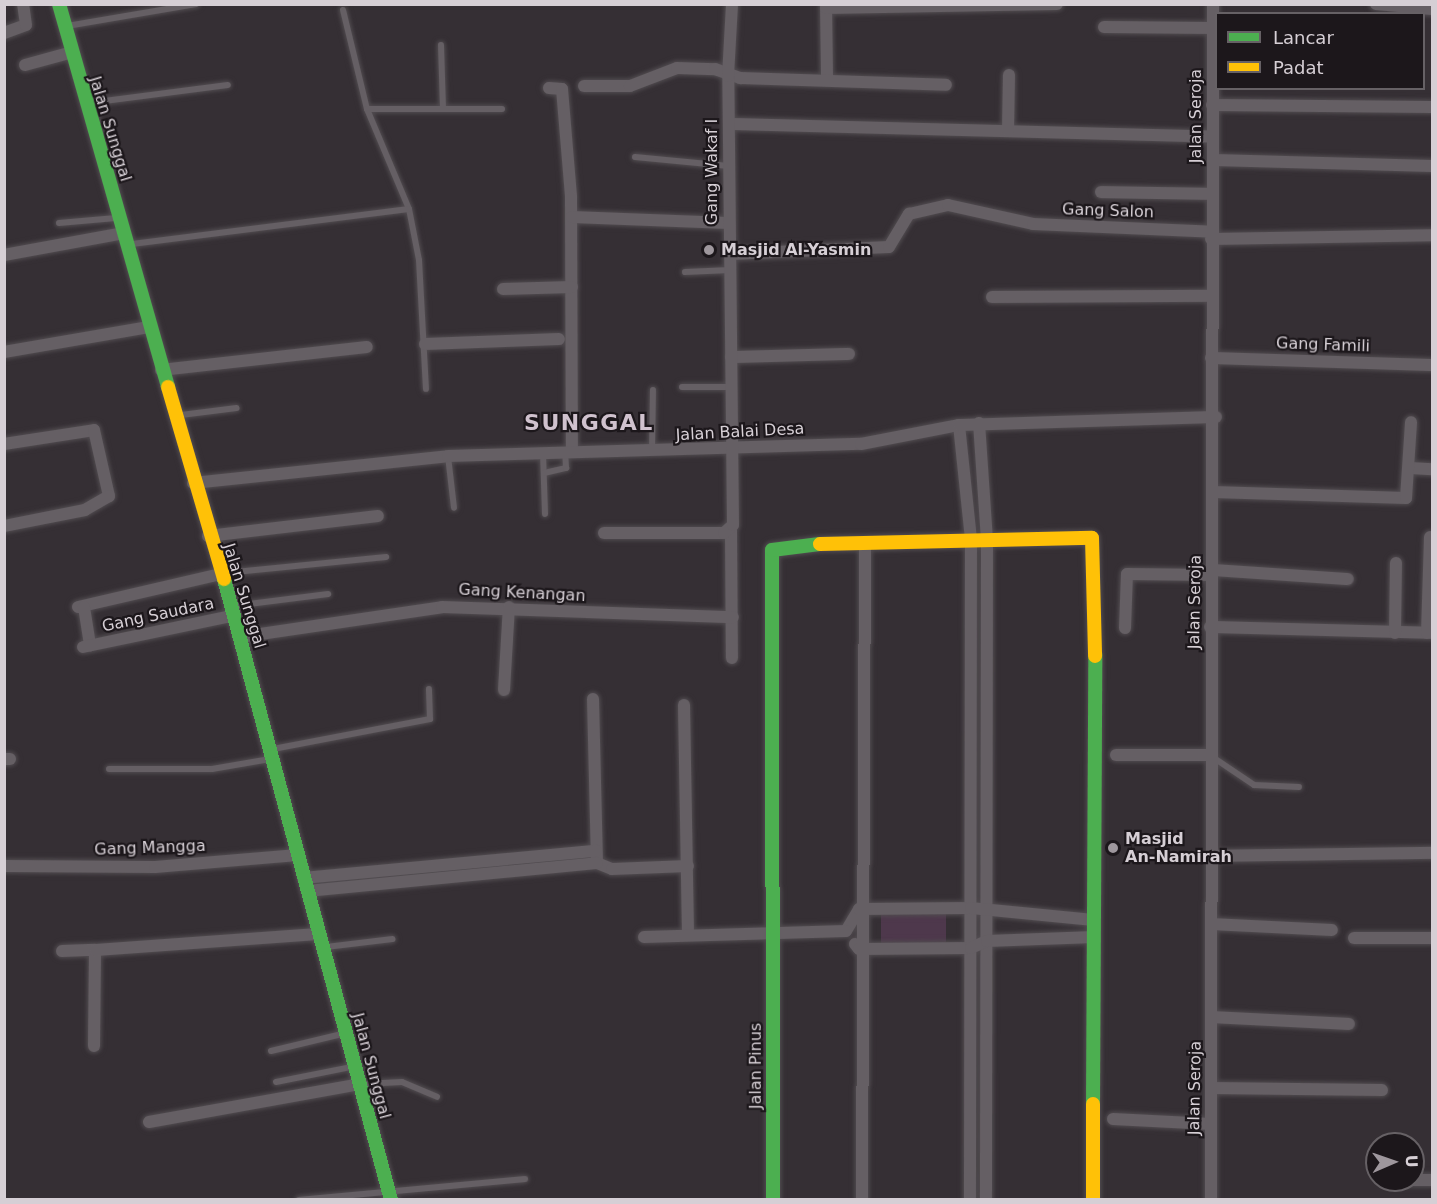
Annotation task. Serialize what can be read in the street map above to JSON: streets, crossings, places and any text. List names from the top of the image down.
{
  "streets": {
    "street": [
      "Jalan Seroja",
      "Jalan Sunggal",
      "Gang Wakaf I",
      "Gang Salon",
      "Gang Famili",
      "Jalan Balai Desa",
      "Gang Kenangan",
      "Gang Saudara",
      "Gang Mangga",
      "Jalan Pinus"
    ]
  },
  "crossings": [
    ["Jalan Seroja", "Gang Salon"],
    ["Jalan Seroja", "Gang Famili"],
    ["Jalan Seroja", "Jalan Balai Desa"],
    ["Jalan Sunggal", "Jalan Balai Desa"],
    ["Jalan Sunggal", "Gang Kenangan"],
    ["Jalan Sunggal", "Gang Saudara"],
    ["Jalan Sunggal", "Gang Mangga"],
    ["Gang Wakaf I", "Gang Salon"],
    ["Gang Wakaf I", "Jalan Balai Desa"],
    ["Gang Wakaf I", "Gang Kenangan"]
  ],
  "districts": ["SUNGGAL"],
  "places": ["Masjid Al-Yasmin", "Masjid An-Namirah"],
  "legend": ["Lancar", "Padat"],
  "north": "right"
}
